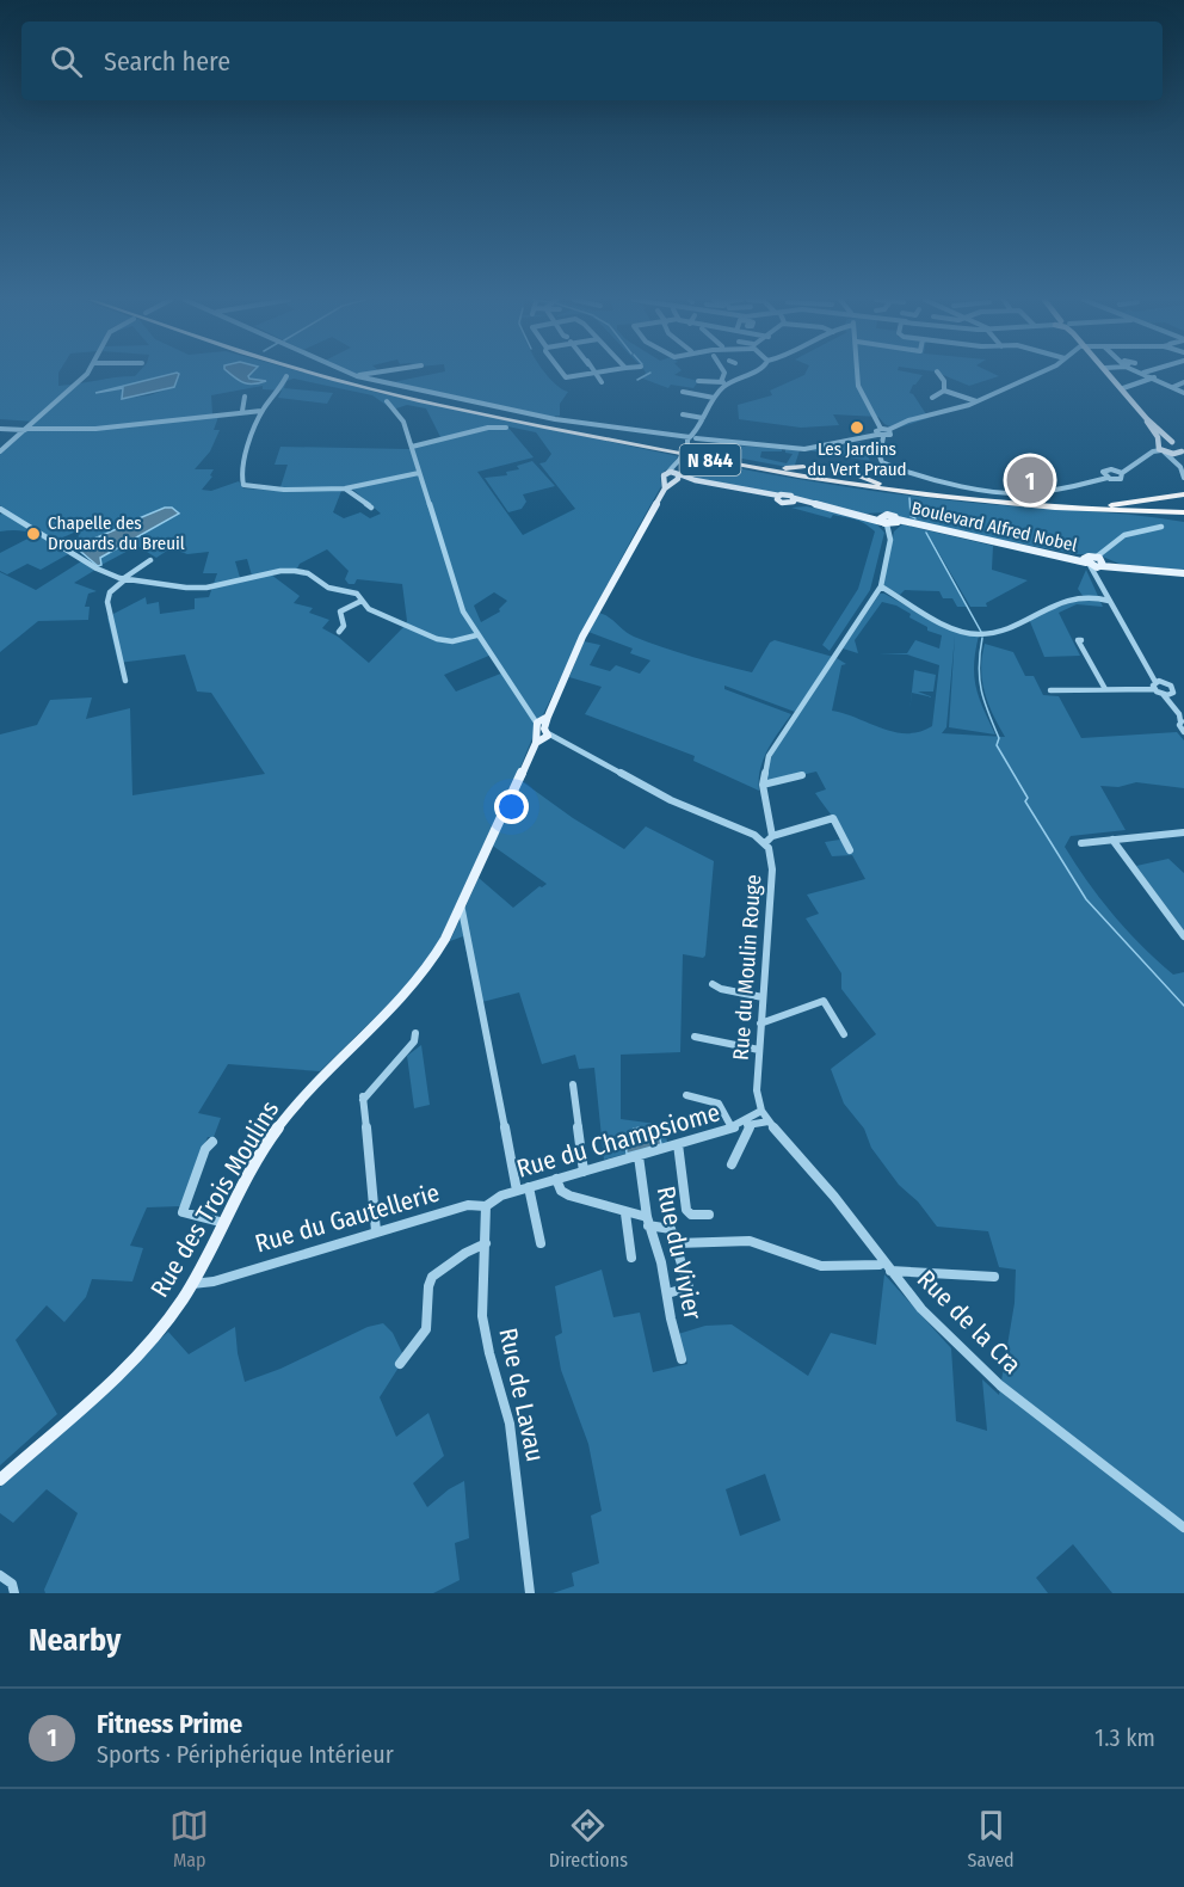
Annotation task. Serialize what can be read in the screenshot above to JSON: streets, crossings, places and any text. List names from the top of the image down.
{
  "streets": {
    "highway": ["N 844"],
    "main road": ["Boulevard Alfred Nobel", "Rue des Trois Moulins"],
    "street": [
      "Rue du Moulin Rouge",
      "Rue du Champsiome",
      "Rue du Gautellerie",
      "Rue du Vivier",
      "Rue de la Cra",
      "Rue de Lavau"
    ]
  },
  "crossings": [
    ["Rue du Moulin Rouge", "Rue du Champsiome"],
    ["Rue du Moulin Rouge", "Rue des Trois Moulins"],
    ["Rue du Moulin Rouge", "Rue de la Cra"],
    ["Rue du Champsiome", "Rue du Gautellerie"],
    ["Rue du Champsiome", "Rue du Vivier"],
    ["Rue du Champsiome", "Rue de la Cra"],
    ["Rue du Champsiome", "Rue de Lavau"],
    ["Rue des Trois Moulins", "Rue du Gautellerie"],
    ["Rue du Gautellerie", "Rue de Lavau"]
  ],
  "places": ["Les Jardins du Vert Praud", "Chapelle des Drouards du Breuil"],
  "page": {
    "search": "Search here",
    "pins": "1",
    "heading": "Nearby",
    "list": [
      {
        "mark": "1",
        "name": "Fitness Prime",
        "note": "Sports · Périphérique Intérieur",
        "value": "1.3 km"
      }
    ],
    "nav": ["Map", "Directions", "Saved"]
  }
}
